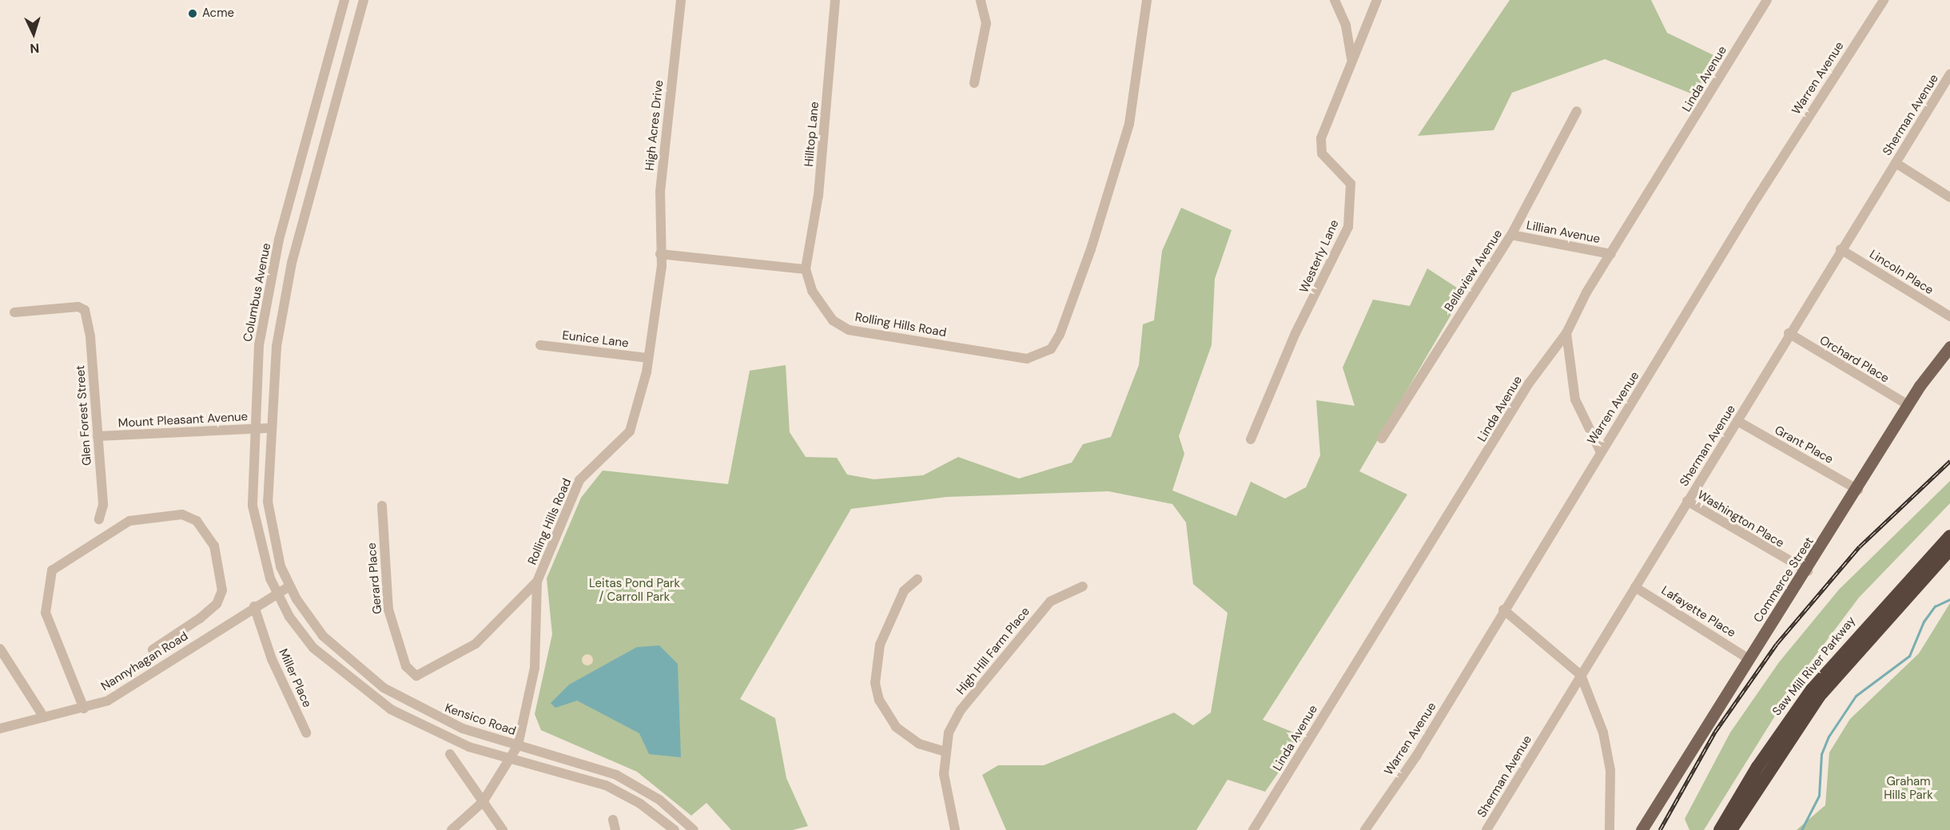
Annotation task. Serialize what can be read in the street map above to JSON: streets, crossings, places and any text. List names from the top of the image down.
{
  "streets": {
    "highway": ["Saw Mill River Parkway"],
    "main road": ["Commerce Street"],
    "street": [
      "Warren Avenue",
      "Linda Avenue",
      "Sherman Avenue",
      "High Acres Drive",
      "Hilltop Lane",
      "Lillian Avenue",
      "Westerly Lane",
      "Belleview Avenue",
      "Lincoln Place",
      "Columbus Avenue",
      "Rolling Hills Road",
      "Eunice Lane",
      "Orchard Place",
      "Glen Forest Street",
      "Mount Pleasant Avenue",
      "Grant Place",
      "Washington Place",
      "Gerard Place",
      "Lafayette Place",
      "High Hill Farm Place",
      "Nannyhagan Road",
      "Miller Place",
      "Kensico Road"
    ]
  },
  "crossings": [
    ["Linda Avenue", "Lillian Avenue"],
    ["Sherman Avenue", "Lincoln Place"],
    ["Sherman Avenue", "Orchard Place"],
    ["Sherman Avenue", "Grant Place"],
    ["Sherman Avenue", "Washington Place"],
    ["Sherman Avenue", "Lafayette Place"],
    ["High Acres Drive", "Rolling Hills Road"],
    ["Hilltop Lane", "Rolling Hills Road"],
    ["Lillian Avenue", "Belleview Avenue"],
    ["Columbus Avenue", "Mount Pleasant Avenue"],
    ["Columbus Avenue", "Nannyhagan Road"],
    ["Columbus Avenue", "Kensico Road"],
    ["Rolling Hills Road", "Eunice Lane"],
    ["Rolling Hills Road", "Gerard Place"],
    ["Rolling Hills Road", "Kensico Road"],
    ["Orchard Place", "Commerce Street"],
    ["Glen Forest Street", "Mount Pleasant Avenue"],
    ["Grant Place", "Commerce Street"],
    ["Washington Place", "Commerce Street"],
    ["Commerce Street", "Lafayette Place"],
    ["Nannyhagan Road", "Miller Place"],
    ["Nannyhagan Road", "Kensico Road"]
  ],
  "parks": ["Leitas Pond Park / Carroll Park", "Graham Hills Park"],
  "places": ["Acme"],
  "north": "bottom"
}
